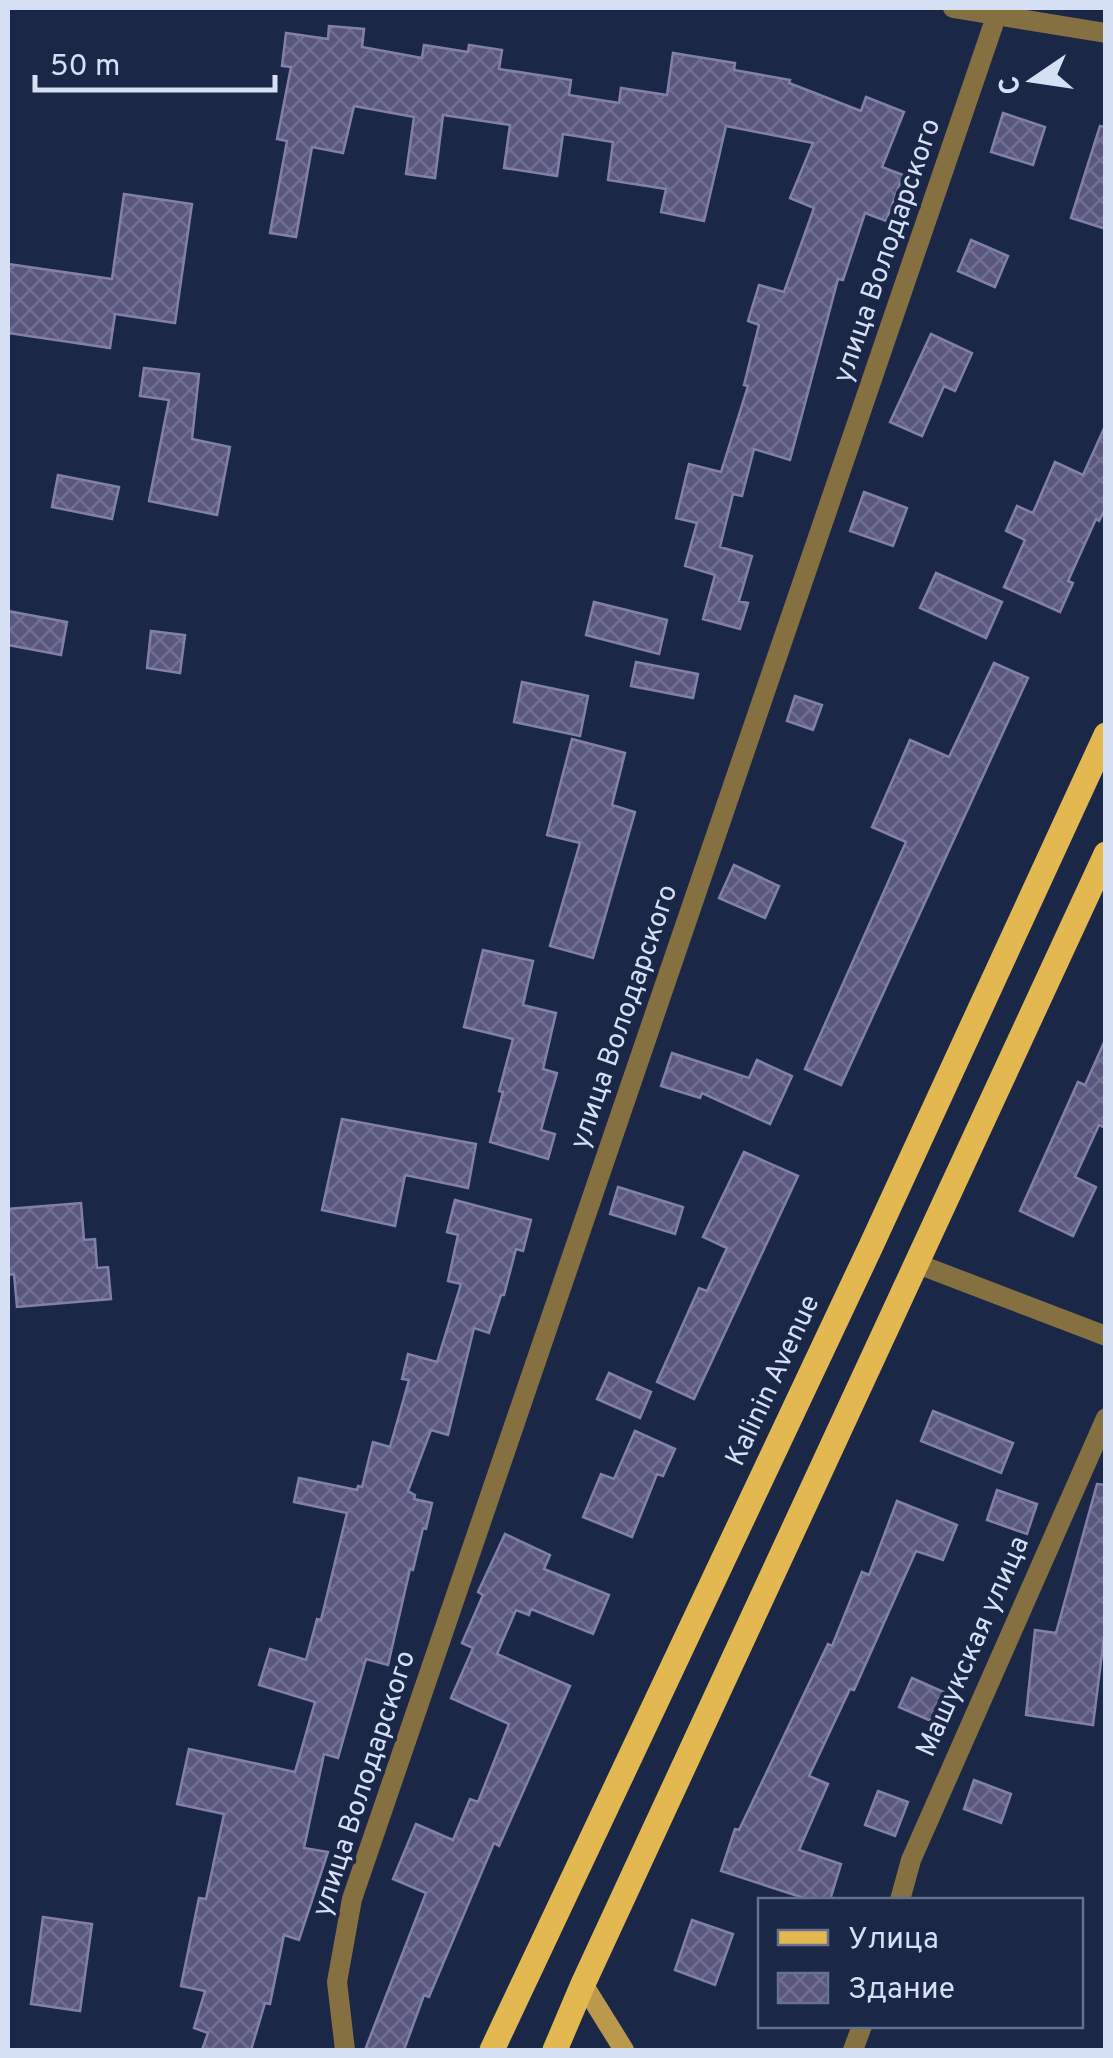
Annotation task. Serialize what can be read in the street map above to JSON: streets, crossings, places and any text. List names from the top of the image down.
{
  "streets": {
    "main road": ["Kalinin Avenue"],
    "street": ["улица Володарского", "Машукская улица"]
  },
  "legend": ["Улица", "Здание"],
  "scale_bar": "50 m",
  "north": "left"
}
